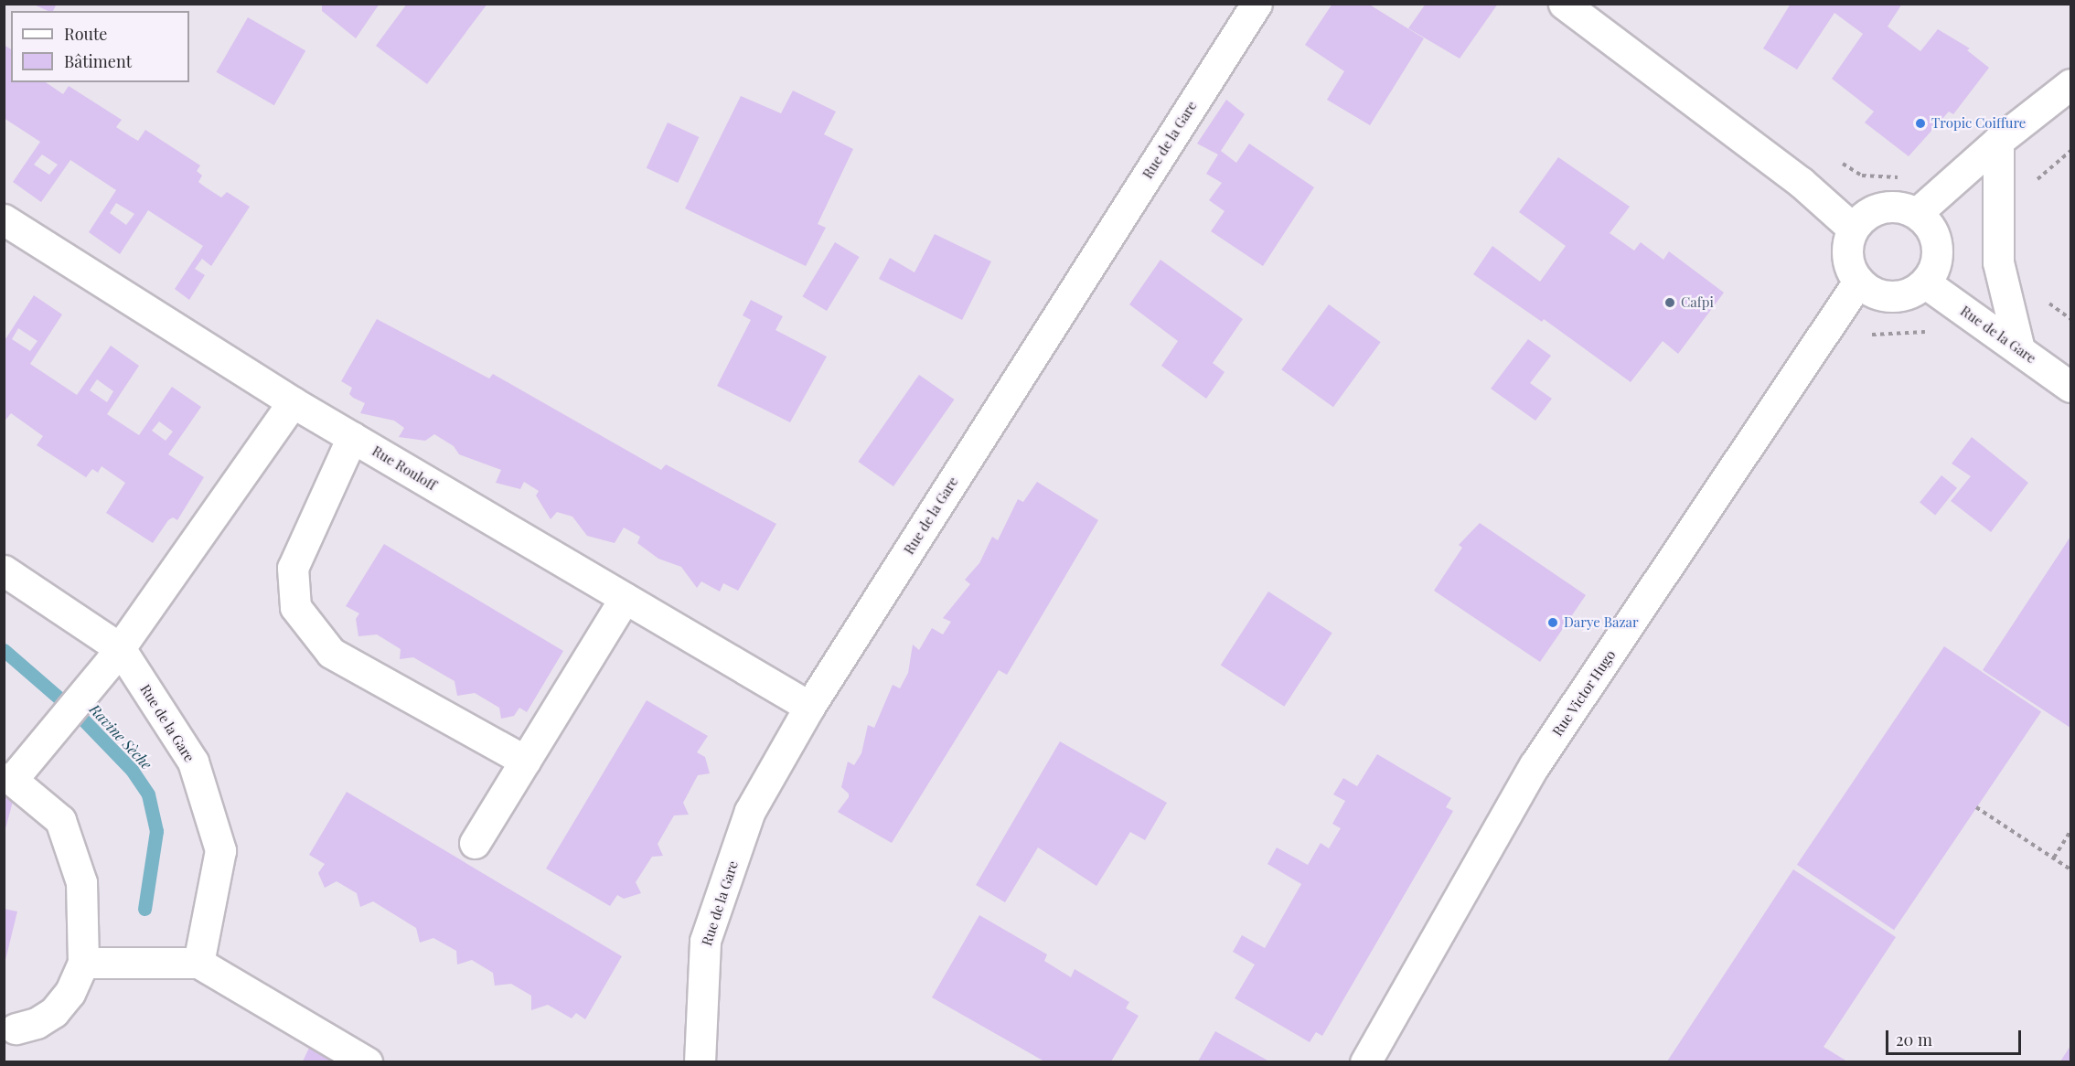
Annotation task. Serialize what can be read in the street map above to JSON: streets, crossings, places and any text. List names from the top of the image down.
{
  "streets": {
    "street": ["Rue de la Gare", "Rue Rouloff", "Rue Victor Hugo"]
  },
  "crossings": [
    ["Rue de la Gare", "Rue Rouloff"],
    ["Rue de la Gare", "Rue Victor Hugo"]
  ],
  "water": ["Ravine Sèche"],
  "places": ["Tropic Coiffure", "Cafpi", "Darye Bazar"],
  "legend": ["Route", "Bâtiment"],
  "scale_bar": "20 m"
}
